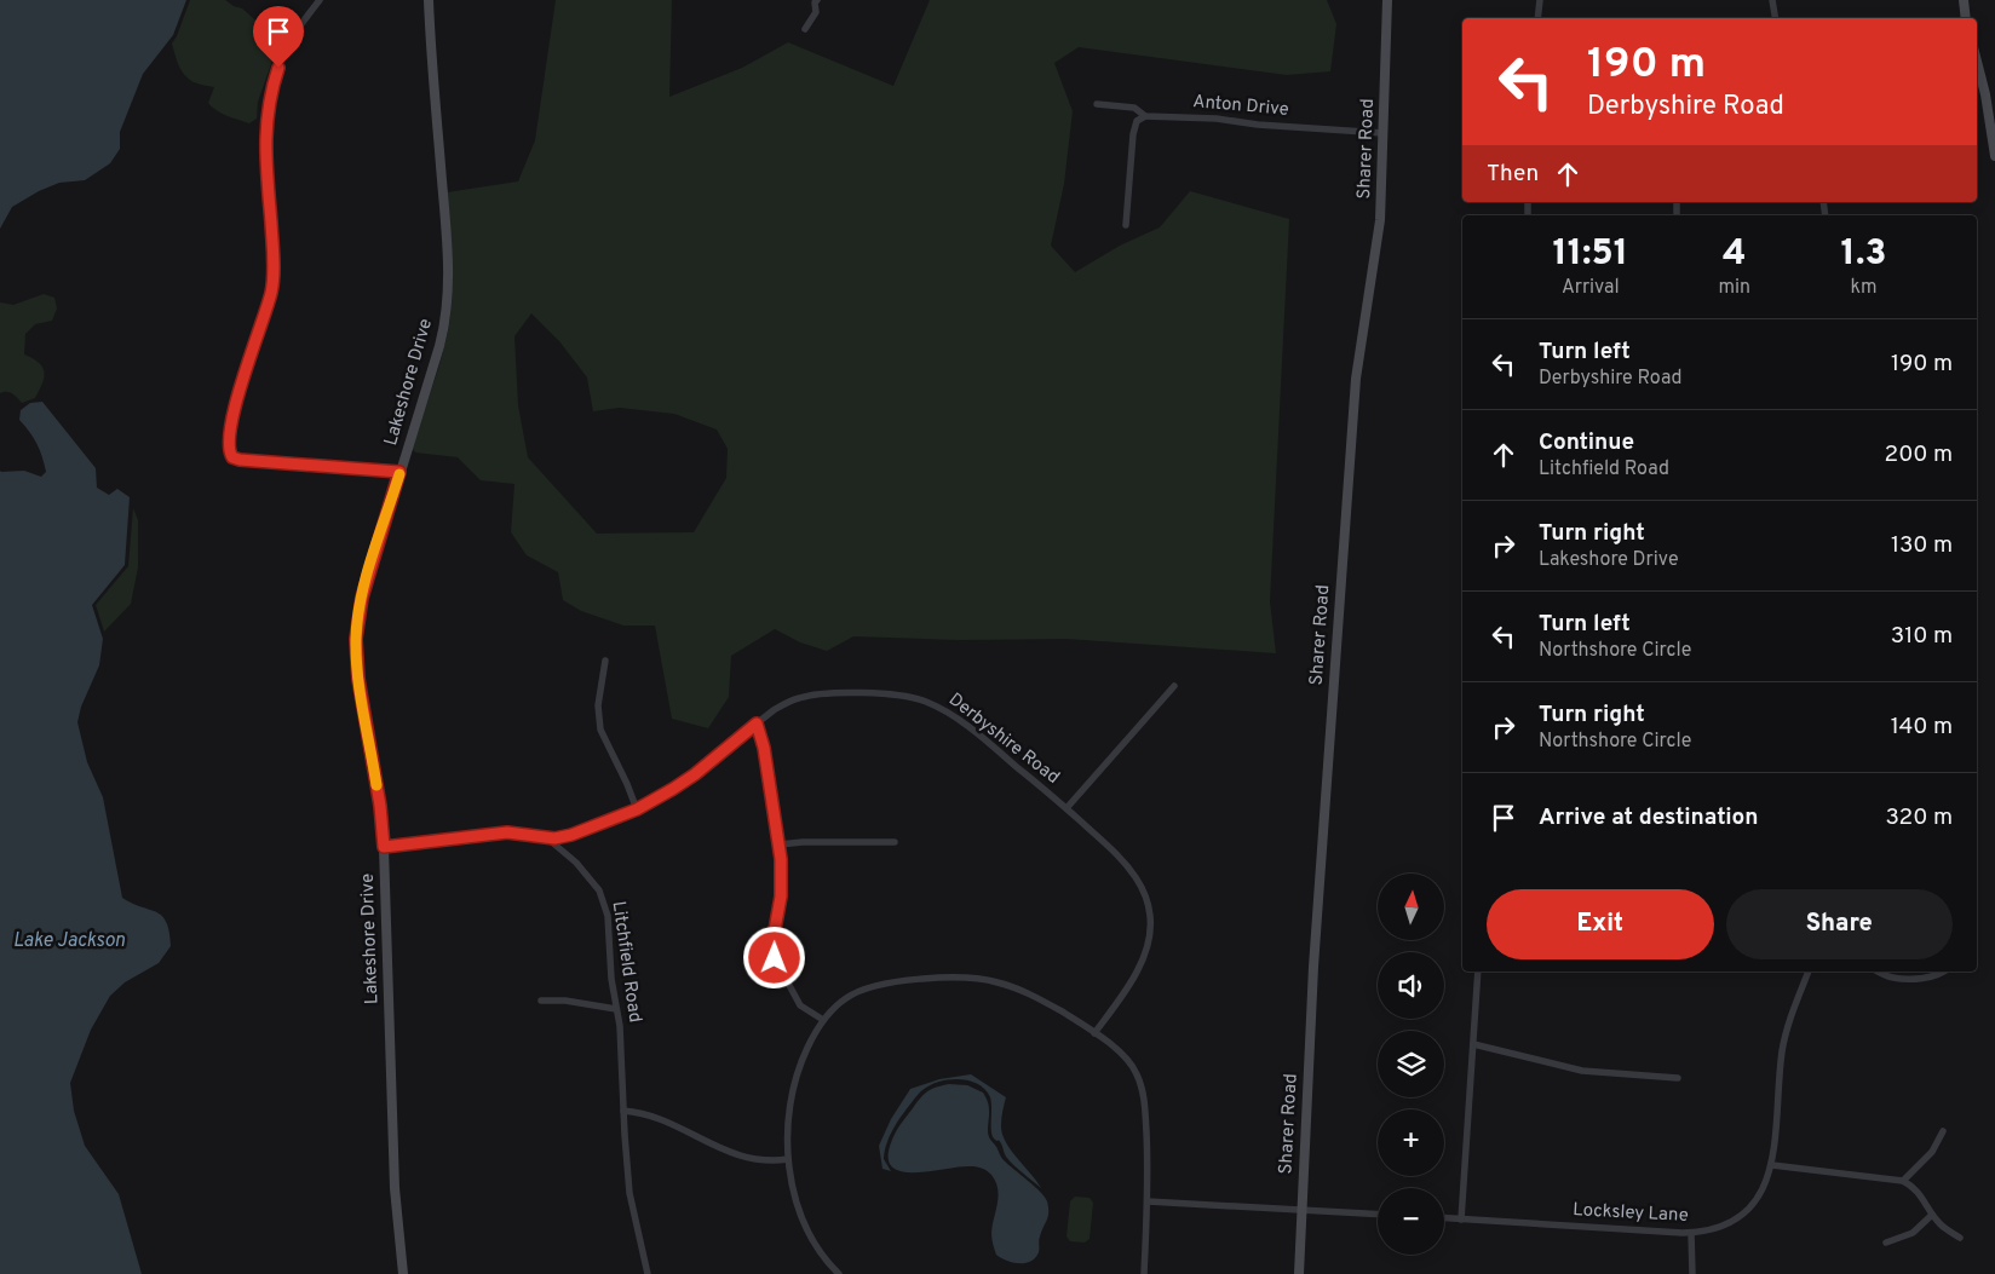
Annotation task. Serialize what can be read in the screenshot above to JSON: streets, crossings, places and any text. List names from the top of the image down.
{
  "streets": {
    "street": [
      "Anton Drive",
      "Sharer Road",
      "Lakeshore Drive",
      "Derbyshire Road",
      "Litchfield Road",
      "Locksley Lane"
    ]
  },
  "crossings": [
    ["Anton Drive", "Sharer Road"],
    ["Derbyshire Road", "Litchfield Road"]
  ],
  "water": ["Lake Jackson"],
  "north": "top",
  "page": {
    "turn": ["190 m", "Derbyshire Road"],
    "then": "Then",
    "eta": [
      "11:51",
      "Arrival",
      "4",
      "min",
      "1.3",
      "km"
    ],
    "list": [
      {
        "name": "Turn left",
        "note": "Derbyshire Road",
        "value": "190 m"
      },
      {
        "name": "Continue",
        "note": "Litchfield Road",
        "value": "200 m"
      },
      {
        "name": "Turn right",
        "note": "Lakeshore Drive",
        "value": "130 m"
      },
      {
        "name": "Turn left",
        "note": "Northshore Circle",
        "value": "310 m"
      },
      {
        "name": "Turn right",
        "note": "Northshore Circle",
        "value": "140 m"
      },
      {
        "name": "Arrive at destination",
        "value": "320 m"
      }
    ],
    "map_buttons": ["+", "−"],
    "buttons": ["Exit", "Share"]
  }
}
